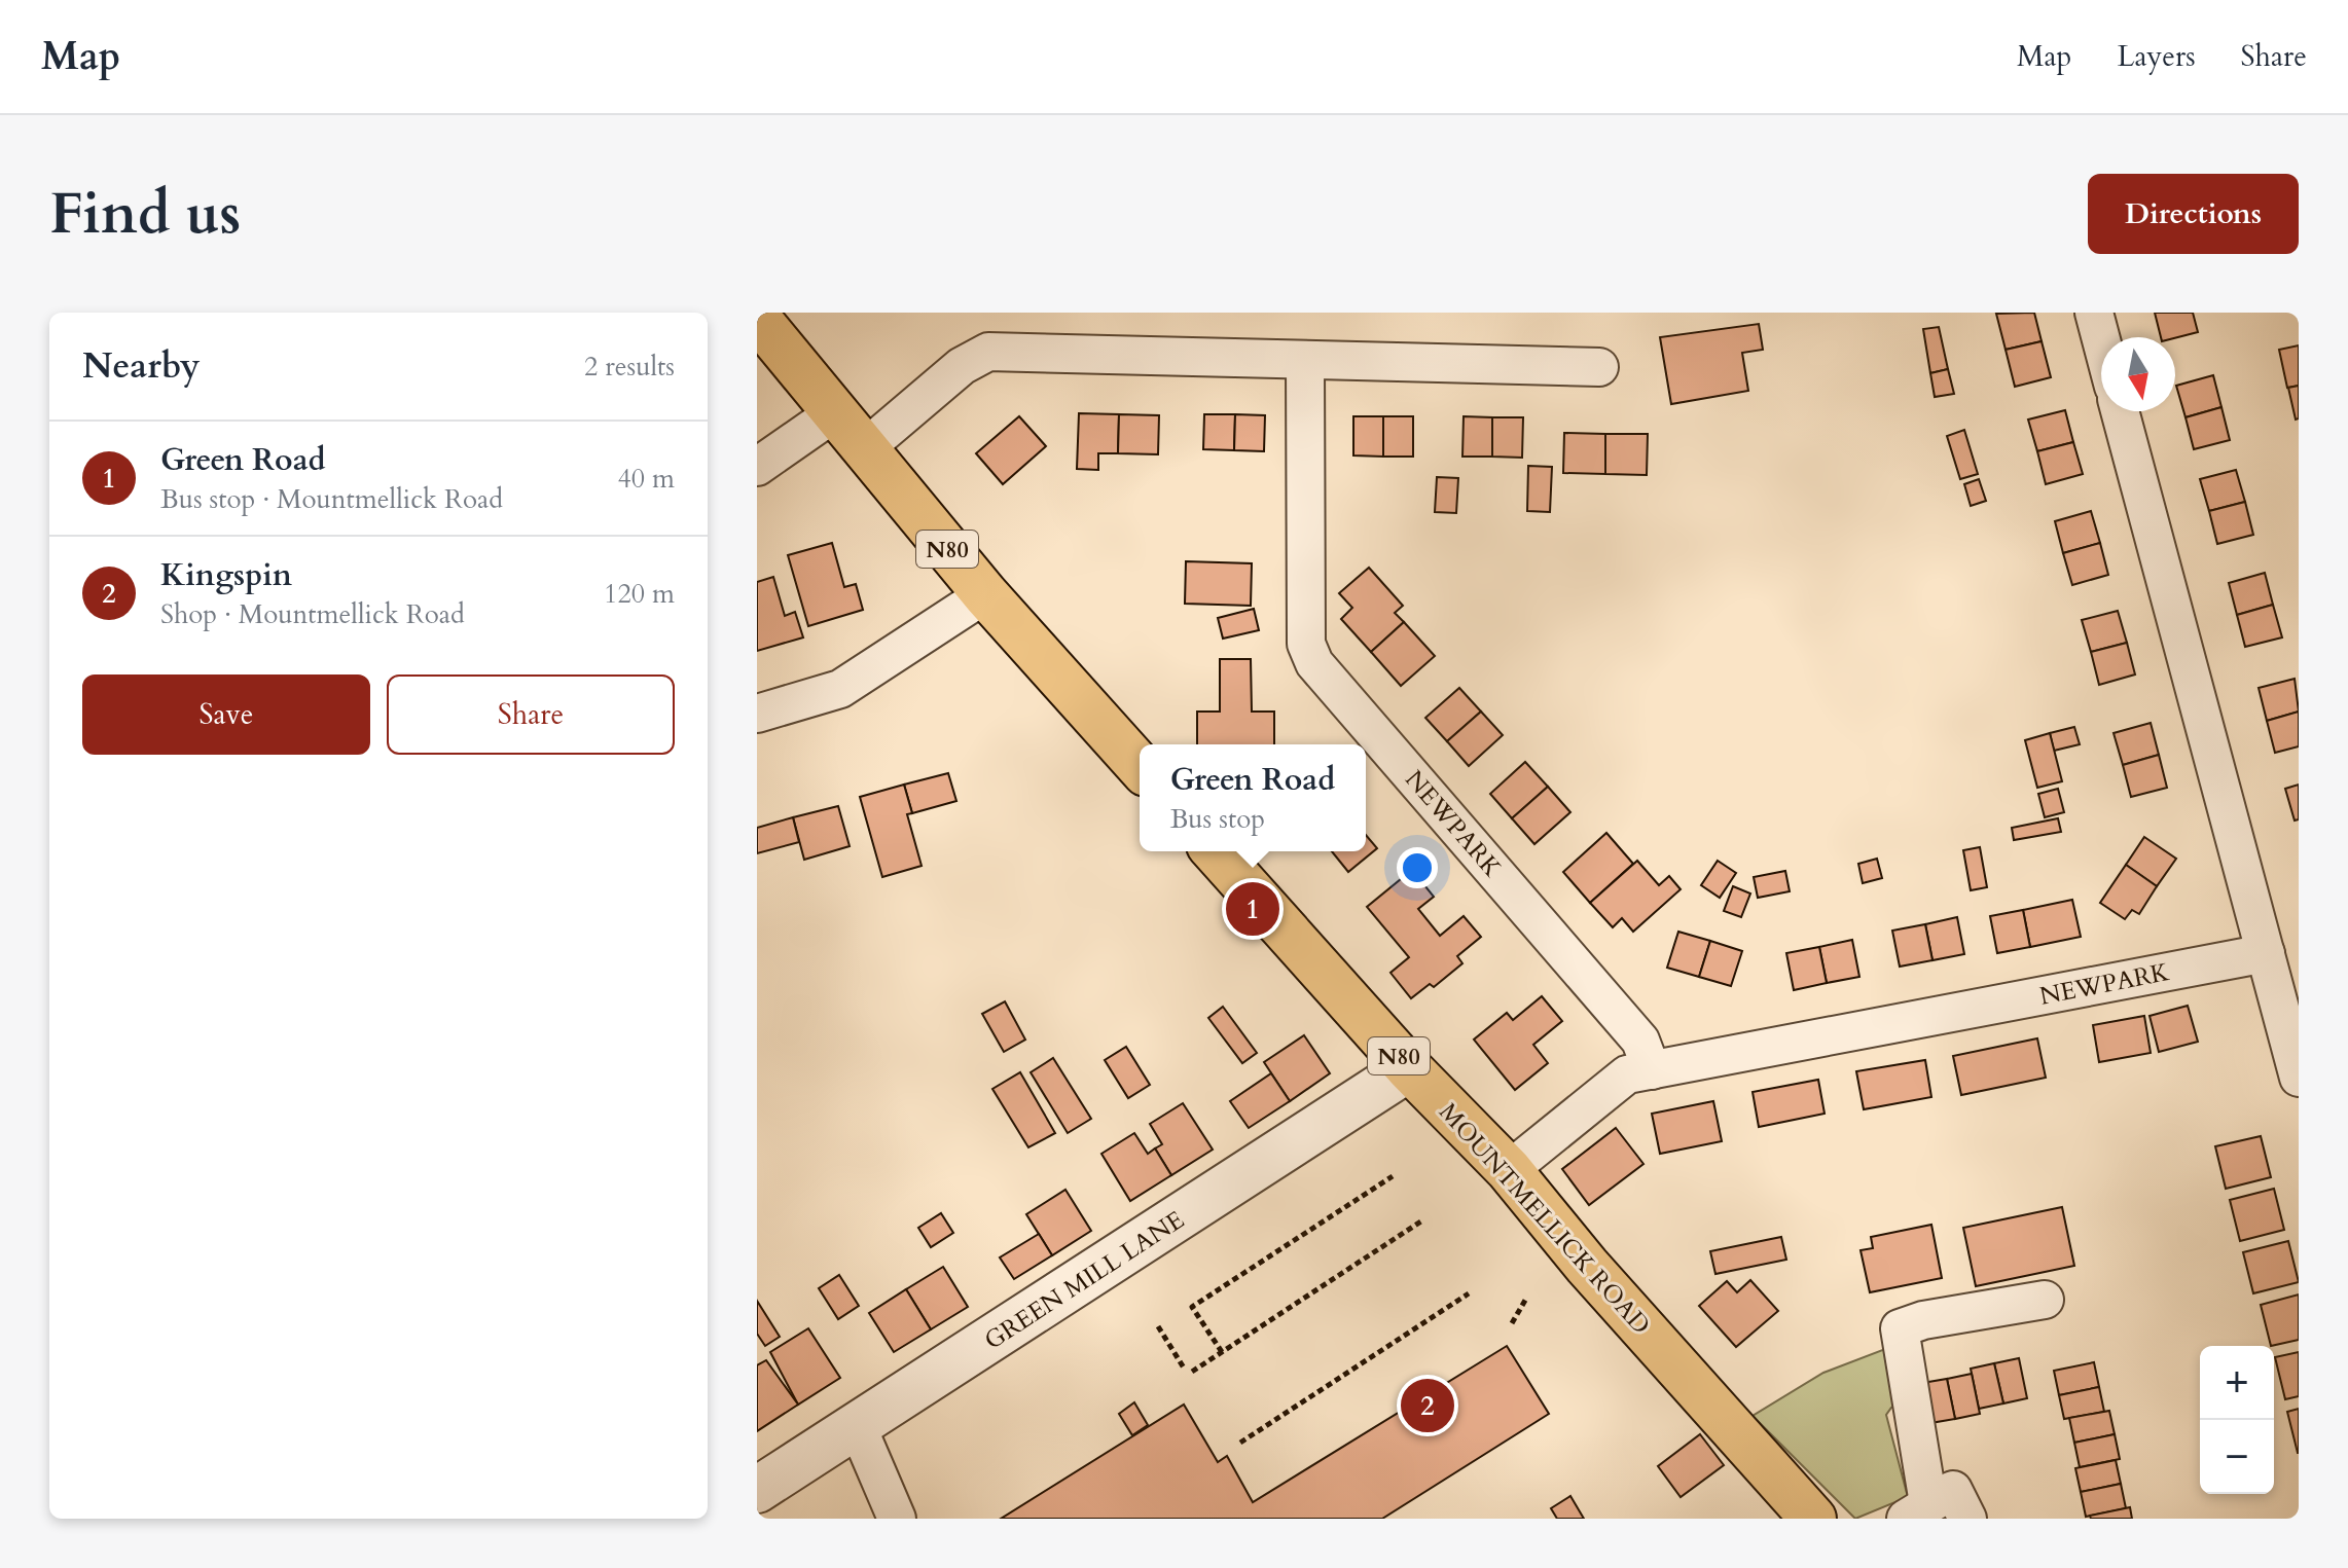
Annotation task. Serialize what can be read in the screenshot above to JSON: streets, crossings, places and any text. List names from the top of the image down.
{
  "streets": {
    "main road": ["N80", "MOUNTMELLICK ROAD"],
    "street": ["NEWPARK", "GREEN MILL LANE"]
  },
  "crossings": [
    ["NEWPARK", "MOUNTMELLICK ROAD"],
    ["MOUNTMELLICK ROAD", "GREEN MILL LANE"]
  ],
  "north": "bottom",
  "page": {
    "header": "Map",
    "nav": ["Map", "Layers", "Share"],
    "buttons": [
      "Directions",
      ["Save", "Share"]
    ],
    "title": "Find us",
    "heading": ["Nearby", "2 results"],
    "list": [
      {
        "mark": "1",
        "name": "Green Road",
        "note": "Bus stop · Mountmellick Road",
        "value": "40 m"
      },
      {
        "mark": "2",
        "name": "Kingspin",
        "note": "Shop · Mountmellick Road",
        "value": "120 m"
      }
    ],
    "popup": ["Green Road", "Bus stop"],
    "pins": ["1", "2"],
    "map_buttons": ["+", "−"]
  }
}
